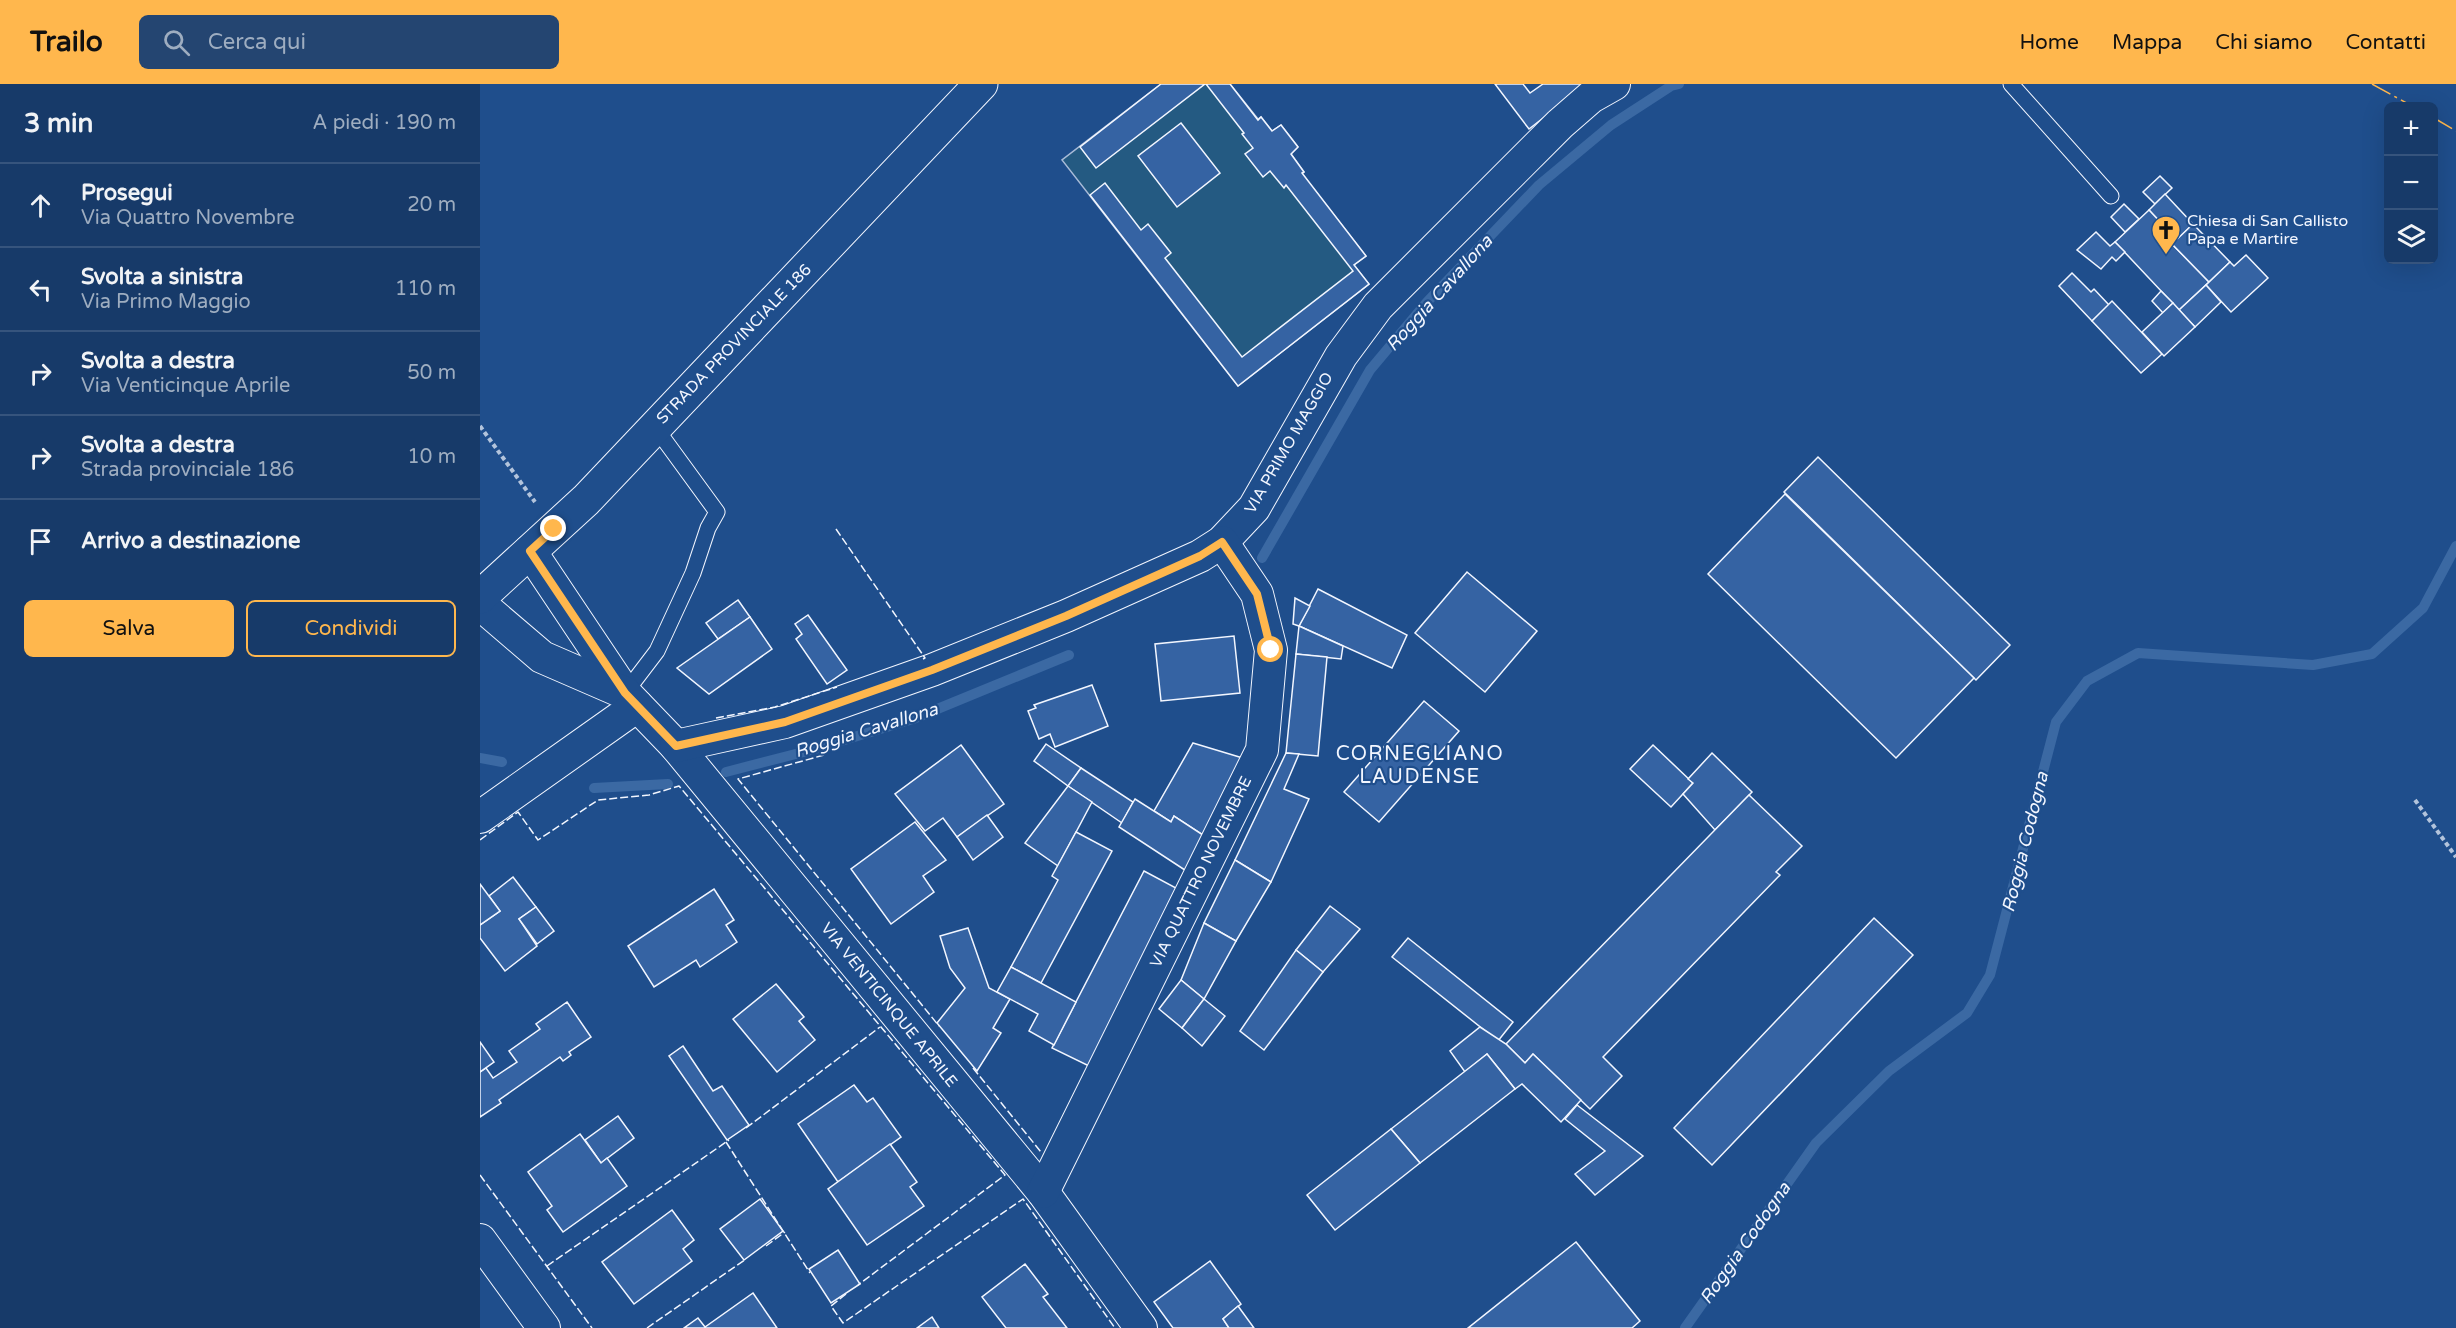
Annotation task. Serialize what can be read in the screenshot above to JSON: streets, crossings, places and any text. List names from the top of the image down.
{
  "streets": {
    "main road": ["STRADA PROVINCIALE 186"],
    "street": ["VIA PRIMO MAGGIO", "VIA QUATTRO NOVEMBRE", "VIA VENTICINQUE APRILE"]
  },
  "crossings": [
    ["STRADA PROVINCIALE 186", "VIA VENTICINQUE APRILE"],
    ["VIA PRIMO MAGGIO", "VIA QUATTRO NOVEMBRE"],
    ["VIA PRIMO MAGGIO", "VIA VENTICINQUE APRILE"],
    ["VIA QUATTRO NOVEMBRE", "VIA VENTICINQUE APRILE"]
  ],
  "districts": ["CORNEGLIANO LAUDENSE"],
  "water": ["Roggia Cavallona", "Roggia Codogna"],
  "places": {
    "church": ["Chiesa di San Callisto Papa e Martire"]
  },
  "page": {
    "header": "Trailo",
    "search": "Cerca qui",
    "nav": [
      "Home",
      "Mappa",
      "Chi siamo",
      "Contatti"
    ],
    "heading": ["3 min", "A piedi · 190 m"],
    "map_buttons": ["+", "−"],
    "list": [
      ["Prosegui", "Via Quattro Novembre", "20 m"],
      ["Svolta a sinistra", "Via Primo Maggio", "110 m"],
      ["Svolta a destra", "Via Venticinque Aprile", "50 m"],
      ["Svolta a destra", "Strada provinciale 186", "10 m"],
      "Arrivo a destinazione"
    ],
    "buttons": ["Salva", "Condividi"]
  }
}
